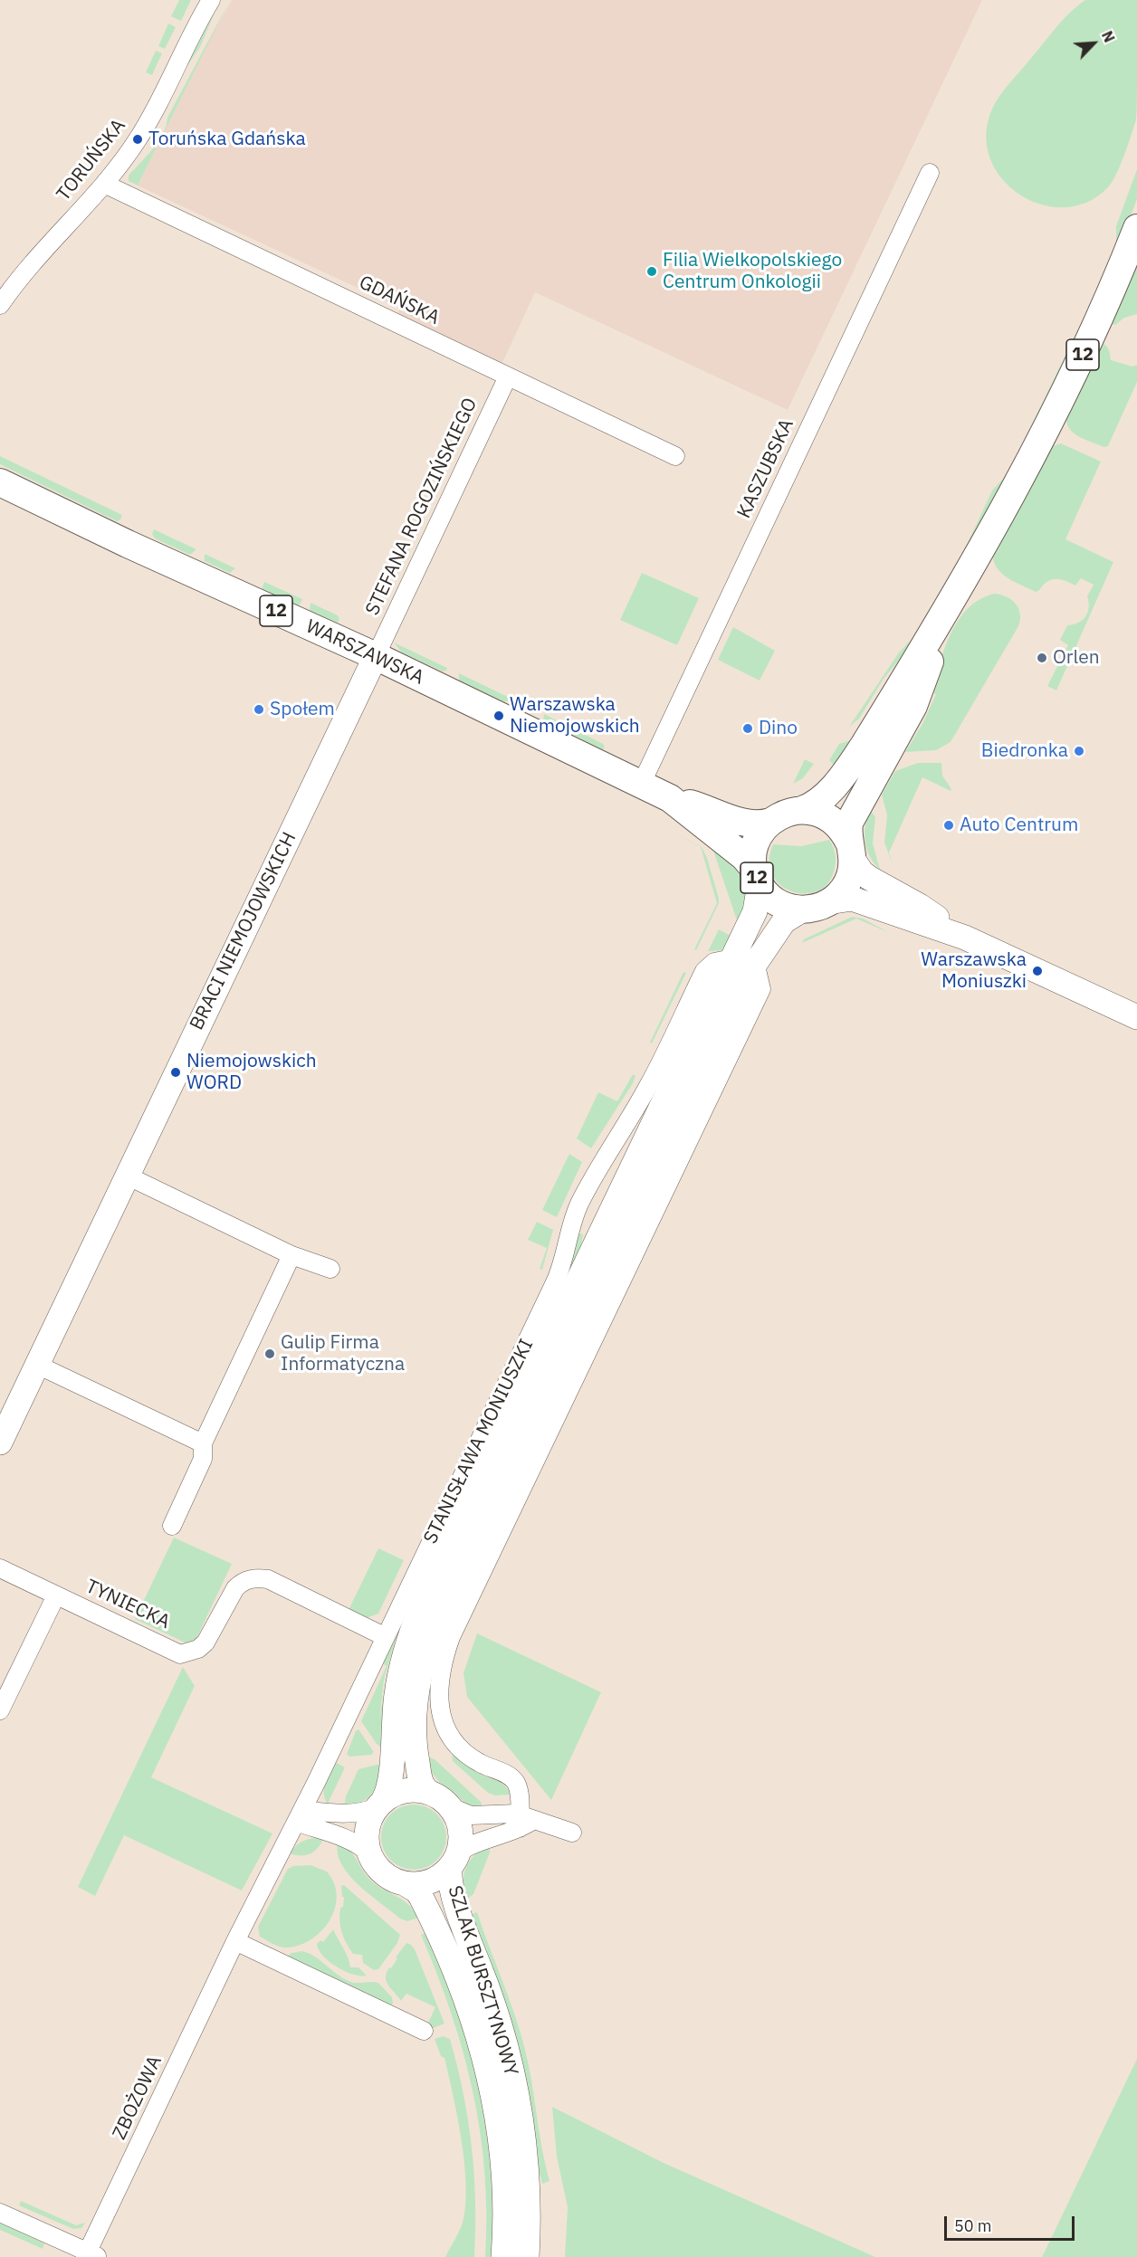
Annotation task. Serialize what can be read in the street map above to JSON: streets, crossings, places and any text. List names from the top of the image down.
{
  "streets": {
    "main road": [
      "12",
      "WARSZAWSKA",
      "BRACI NIEMOJOWSKICH",
      "STANISŁAWA MONIUSZKI",
      "SZLAK BURSZTYNOWY"
    ],
    "street": [
      "TORUŃSKA",
      "GDAŃSKA",
      "KASZUBSKA",
      "STEFANA ROGOZIŃSKIEGO",
      "TYNIECKA",
      "ZBOŻOWA"
    ]
  },
  "crossings": [
    ["TORUŃSKA", "GDAŃSKA"],
    ["GDAŃSKA", "STEFANA ROGOZIŃSKIEGO"],
    ["12", "WARSZAWSKA"],
    ["12", "STANISŁAWA MONIUSZKI"],
    ["KASZUBSKA", "WARSZAWSKA"],
    ["STEFANA ROGOZIŃSKIEGO", "WARSZAWSKA"],
    ["STEFANA ROGOZIŃSKIEGO", "BRACI NIEMOJOWSKICH"],
    ["WARSZAWSKA", "BRACI NIEMOJOWSKICH"],
    ["WARSZAWSKA", "STANISŁAWA MONIUSZKI"],
    ["STANISŁAWA MONIUSZKI", "TYNIECKA"],
    ["STANISŁAWA MONIUSZKI", "SZLAK BURSZTYNOWY"],
    ["STANISŁAWA MONIUSZKI", "ZBOŻOWA"]
  ],
  "places": [
    "Toruńska Gdańska",
    "Filia Wielkopolskiego Centrum Onkologii",
    "Orlen",
    "Społem",
    "Warszawska Niemojowskich",
    "Dino",
    "Biedronka",
    "Auto Centrum",
    "Warszawska Moniuszki",
    "Niemojowskich WORD",
    "Gulip Firma Informatyczna"
  ],
  "scale_bar": "50 m",
  "north": "top right"
}
